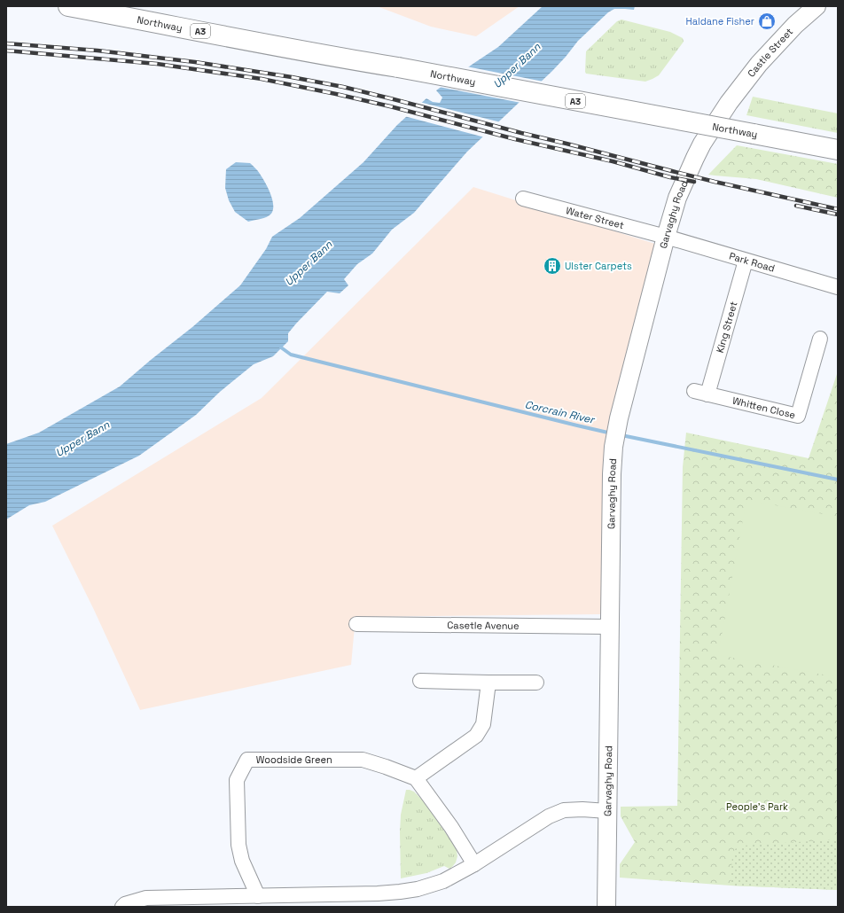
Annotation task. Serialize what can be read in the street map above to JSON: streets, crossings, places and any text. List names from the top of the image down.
{
  "streets": {
    "highway": ["Northway", "A3"],
    "main road": ["Castle Street", "Garvaghy Road"],
    "street": [
      "Water Street",
      "Park Road",
      "King Street",
      "Whitten Close",
      "Casetle Avenue",
      "Woodside Green"
    ]
  },
  "crossings": [
    ["Castle Street", "Garvaghy Road"],
    ["Garvaghy Road", "Water Street"],
    ["Garvaghy Road", "Park Road"],
    ["Garvaghy Road", "Casetle Avenue"],
    ["Water Street", "Park Road"],
    ["Park Road", "King Street"],
    ["King Street", "Whitten Close"]
  ],
  "water": ["Upper Bann", "Corcrain River"],
  "parks": ["People's Park"],
  "places": {
    "shop": ["Haldane Fisher"],
    "building": ["Ulster Carpets"]
  }
}
